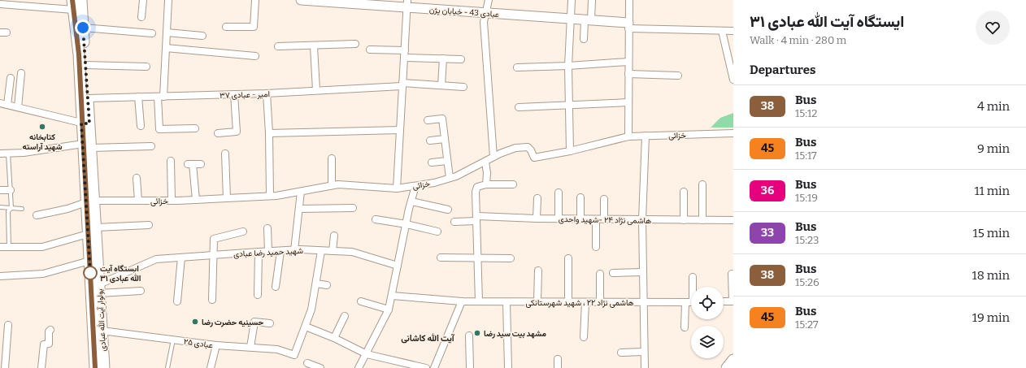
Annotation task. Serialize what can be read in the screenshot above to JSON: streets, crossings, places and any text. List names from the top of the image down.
{
  "streets": {
    "main road": ["بولوار آیت الله عبادی"],
    "street": [
      "عبادی 43 - خیابان پژن",
      "امیر - عبادی ۳۷",
      "خزائی",
      "هاشمی نژاد ۲۴ -شهید واحدی",
      "شهید حمید رضا عبادی",
      "هاشمی نژاد ۲۲ ، شهید شهرستانکی",
      "عبادی ۲۵"
    ]
  },
  "crossings": [
    ["امیر - عبادی ۳۷", "بولوار آیت الله عبادی"],
    ["خزائی", "بولوار آیت الله عبادی"],
    ["شهید حمید رضا عبادی", "بولوار آیت الله عبادی"],
    ["بولوار آیت الله عبادی", "عبادی ۲۵"]
  ],
  "districts": ["آیت الله کاشانی"],
  "places": [
    "کتابخانه شهید آراسته",
    "ایستگاه آیت الله عبادی ۳۱",
    "حسینیه حضرت رضا",
    "مشهد بيت سيد رضا"
  ],
  "lines": ["bus line 38"],
  "page": {
    "heading": [
      ["ایستگاه آیت الله عبادی ۳۱", "Walk · 4 min · 280 m"],
      "Departures"
    ],
    "list": [
      {
        "mark": "38",
        "name": "Bus",
        "note": "15:12",
        "value": "4 min"
      },
      {
        "mark": "45",
        "name": "Bus",
        "note": "15:17",
        "value": "9 min"
      },
      {
        "mark": "36",
        "name": "Bus",
        "note": "15:19",
        "value": "11 min"
      },
      {
        "mark": "33",
        "name": "Bus",
        "note": "15:23",
        "value": "15 min"
      },
      {
        "mark": "38",
        "name": "Bus",
        "note": "15:26",
        "value": "18 min"
      },
      {
        "mark": "45",
        "name": "Bus",
        "note": "15:27",
        "value": "19 min"
      }
    ]
  }
}
